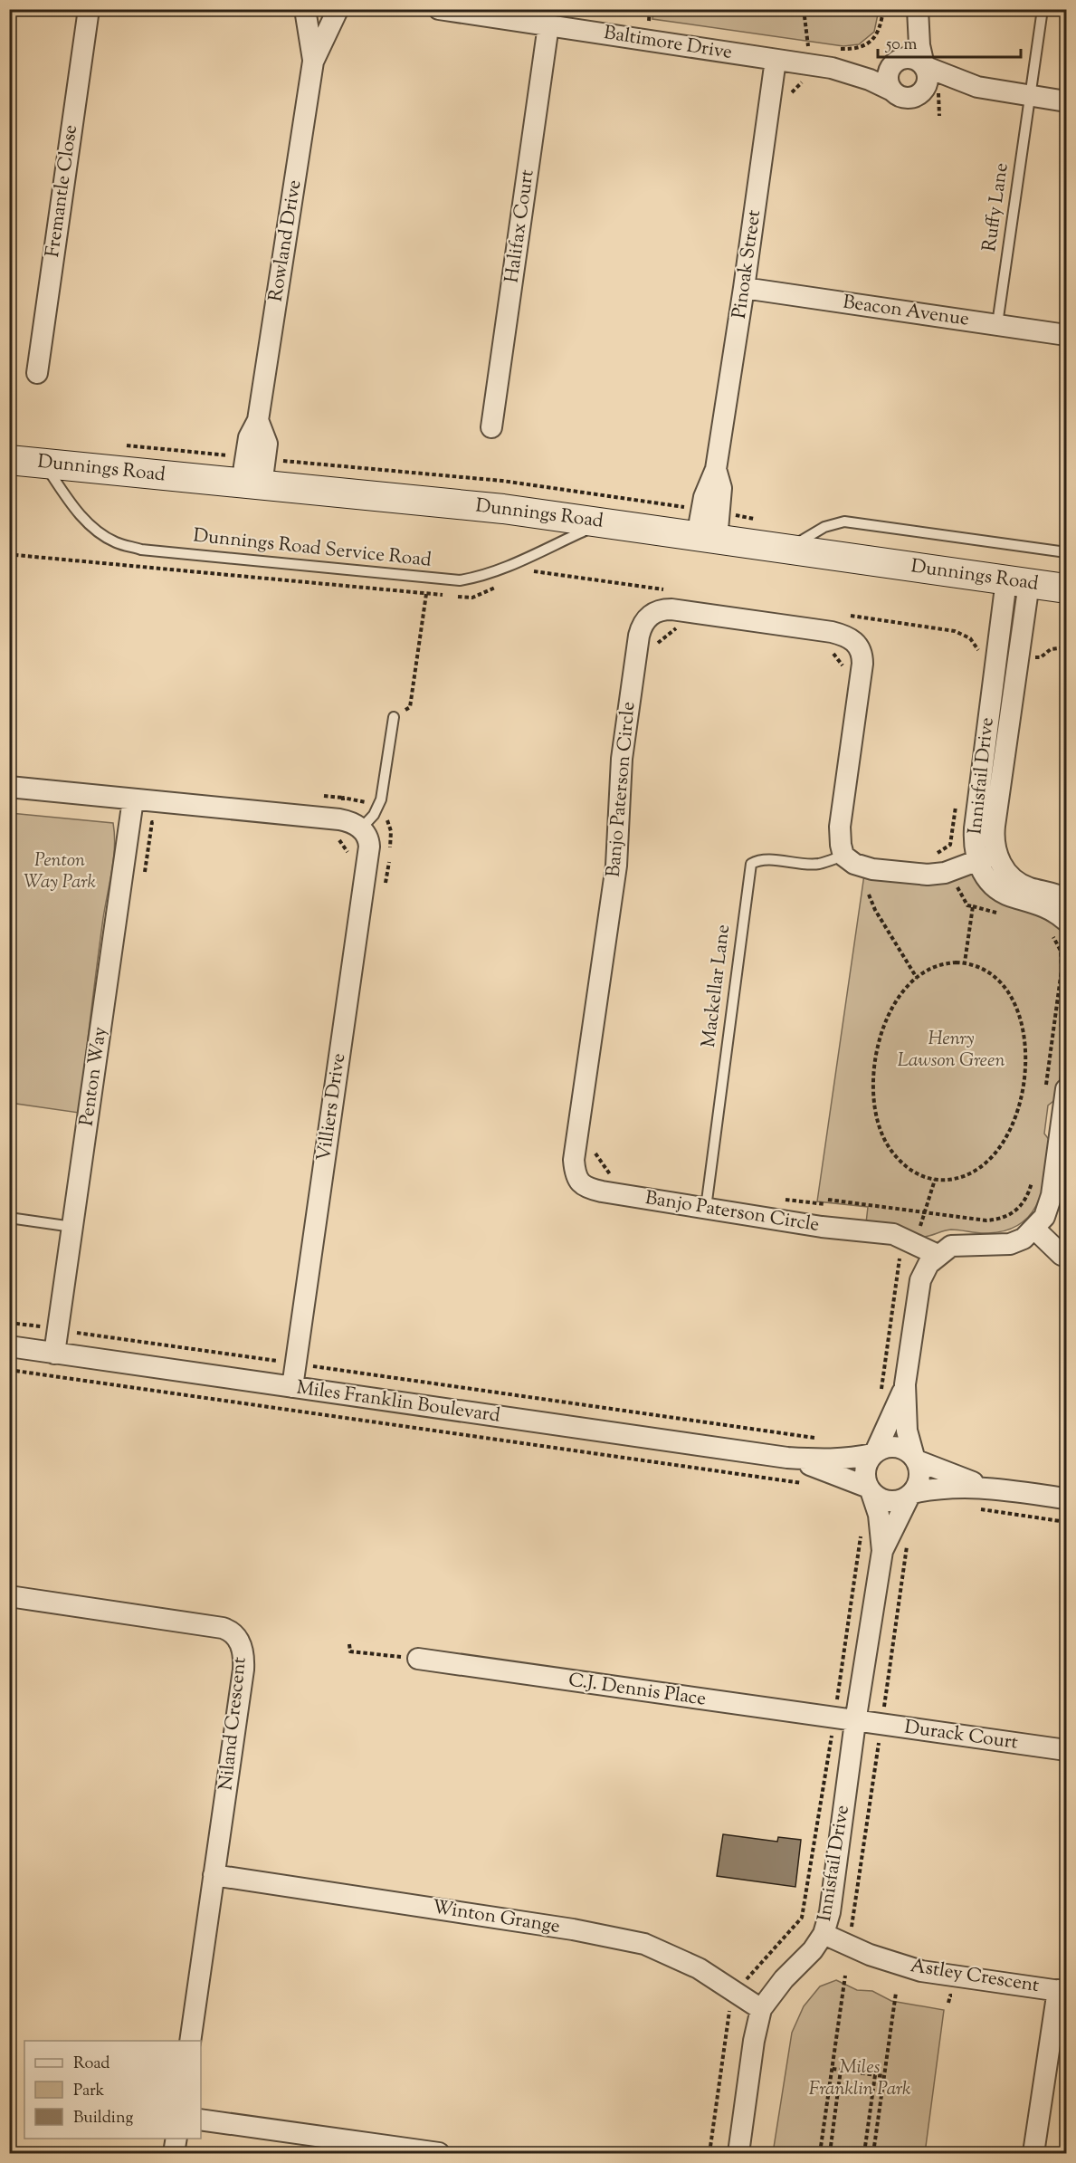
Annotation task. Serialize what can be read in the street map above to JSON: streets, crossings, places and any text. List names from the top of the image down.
{
  "streets": {
    "street": [
      "Baltimore Drive",
      "Fremantle Close",
      "Halifax Court",
      "Rowland Drive",
      "Pinoak Street",
      "Beacon Avenue",
      "Dunnings Road",
      "Innisfail Drive",
      "Banjo Paterson Circle",
      "Penton Way",
      "Villiers Drive",
      "Miles Franklin Boulevard",
      "C.J. Dennis Place",
      "Niland Crescent",
      "Durack Court",
      "Winton Grange",
      "Astley Crescent"
    ],
    "lane": ["Ruffy Lane", "Dunnings Road Service Road", "Mackellar Lane"]
  },
  "crossings": [
    ["Baltimore Drive", "Halifax Court"],
    ["Baltimore Drive", "Pinoak Street"],
    ["Ruffy Lane", "Beacon Avenue"],
    ["Rowland Drive", "Dunnings Road"],
    ["Pinoak Street", "Beacon Avenue"],
    ["Pinoak Street", "Dunnings Road"],
    ["Dunnings Road", "Dunnings Road Service Road"],
    ["Dunnings Road", "Innisfail Drive"],
    ["Innisfail Drive", "Miles Franklin Boulevard"],
    ["Innisfail Drive", "C.J. Dennis Place"],
    ["Innisfail Drive", "Durack Court"],
    ["Innisfail Drive", "Winton Grange"],
    ["Innisfail Drive", "Astley Crescent"],
    ["Banjo Paterson Circle", "Mackellar Lane"],
    ["Penton Way", "Miles Franklin Boulevard"],
    ["Villiers Drive", "Miles Franklin Boulevard"],
    ["C.J. Dennis Place", "Durack Court"],
    ["Niland Crescent", "Winton Grange"]
  ],
  "parks": ["Penton Way Park", "Henry Lawson Green", "Miles Franklin Park"],
  "legend": ["Road", "Park", "Building"],
  "scale_bar": "50 m"
}
